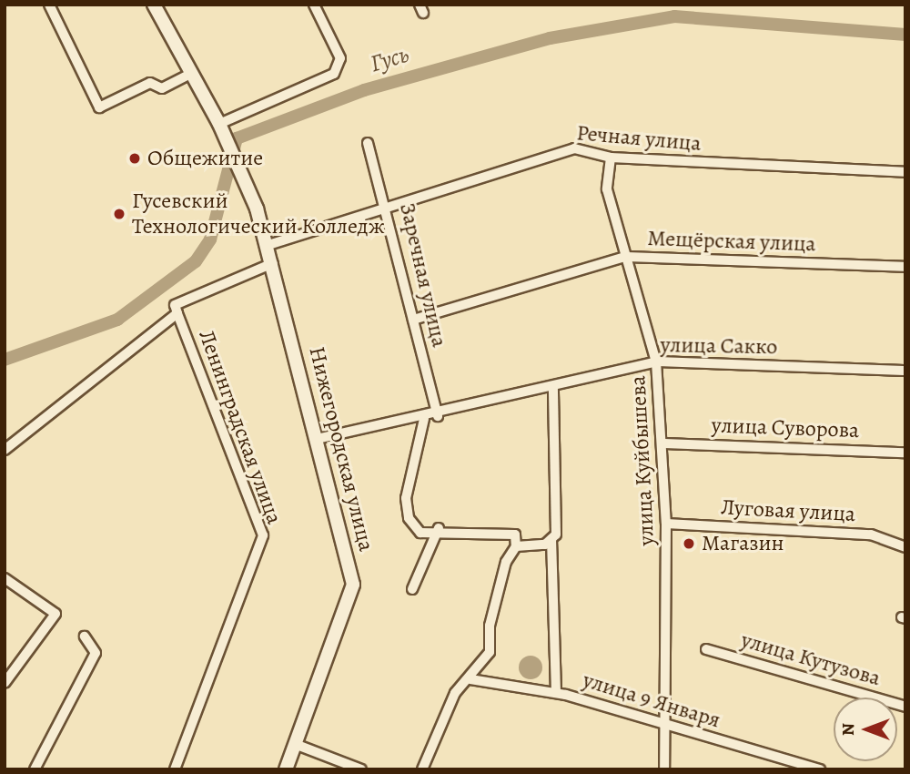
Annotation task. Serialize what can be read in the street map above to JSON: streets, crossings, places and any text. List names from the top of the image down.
{
  "streets": {
    "main road": ["Нижегородская улица"],
    "street": [
      "Речная улица",
      "Мещёрская улица",
      "Заречная улица",
      "улица Сакко",
      "Ленинградская улица",
      "улица Суворова",
      "улица Куйбышева",
      "Луговая улица",
      "улица Кутузова",
      "улица 9 Января"
    ]
  },
  "crossings": [
    ["Речная улица", "Заречная улица"],
    ["Речная улица", "Нижегородская улица"],
    ["Речная улица", "улица Куйбышева"],
    ["Мещёрская улица", "Заречная улица"],
    ["Мещёрская улица", "улица Куйбышева"],
    ["Заречная улица", "улица Сакко"],
    ["улица Сакко", "Нижегородская улица"],
    ["улица Сакко", "улица Куйбышева"],
    ["улица Суворова", "улица Куйбышева"],
    ["улица Куйбышева", "Луговая улица"],
    ["улица Куйбышева", "улица 9 Января"]
  ],
  "water": ["Гусь"],
  "places": ["Общежитие", "Гусевский Технологический Колледж", "Магазин"],
  "north": "left"
}
